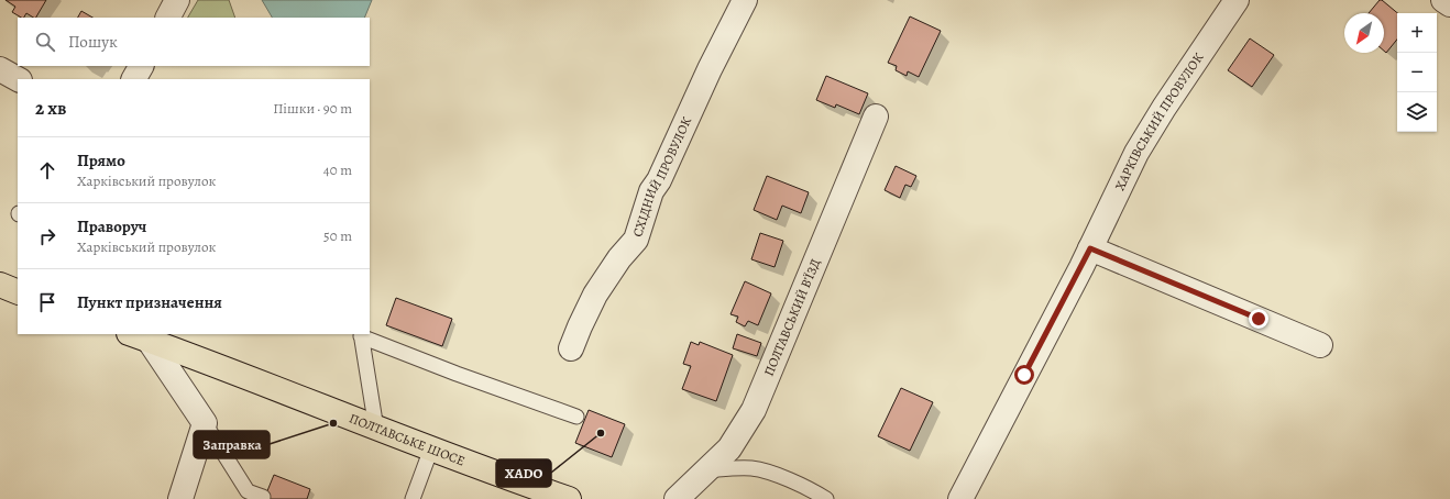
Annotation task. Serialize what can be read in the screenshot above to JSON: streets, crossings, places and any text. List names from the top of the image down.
{
  "streets": {
    "highway": ["ПОЛТАВСЬКЕ ШОСЕ"],
    "street": ["ХАРКІВСЬКИЙ ПРОВУЛОК", "СХІДНИЙ ПРОВУЛОК", "ПОЛТАВСЬКИЙ В’ЇЗД"]
  },
  "places": ["Заправка", "XADO"],
  "north": "bottom left",
  "page": {
    "map_buttons": ["+", "−"],
    "search": "Пошук",
    "heading": ["2 хв", "Пішки · 90 m"],
    "list": [
      ["Прямо", "Харківський провулок", "40 m"],
      ["Праворуч", "Харківський провулок", "50 m"],
      "Пункт призначення"
    ]
  }
}
